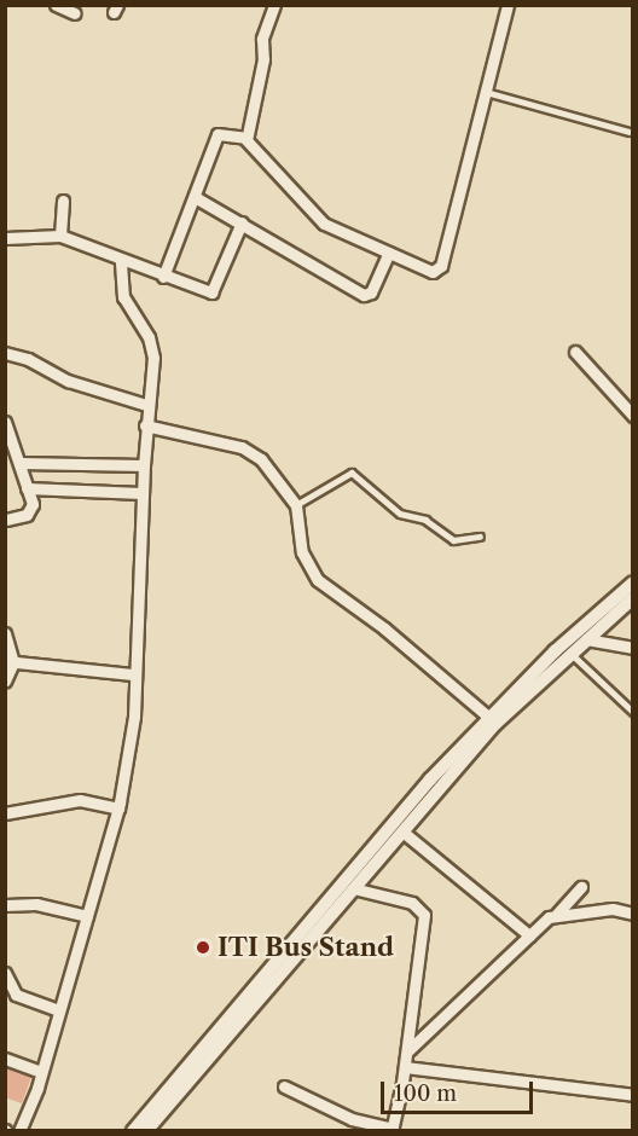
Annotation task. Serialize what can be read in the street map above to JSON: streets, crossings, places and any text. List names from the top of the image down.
{
  "places": ["ITI Bus Stand"],
  "scale_bar": "100 m"
}
